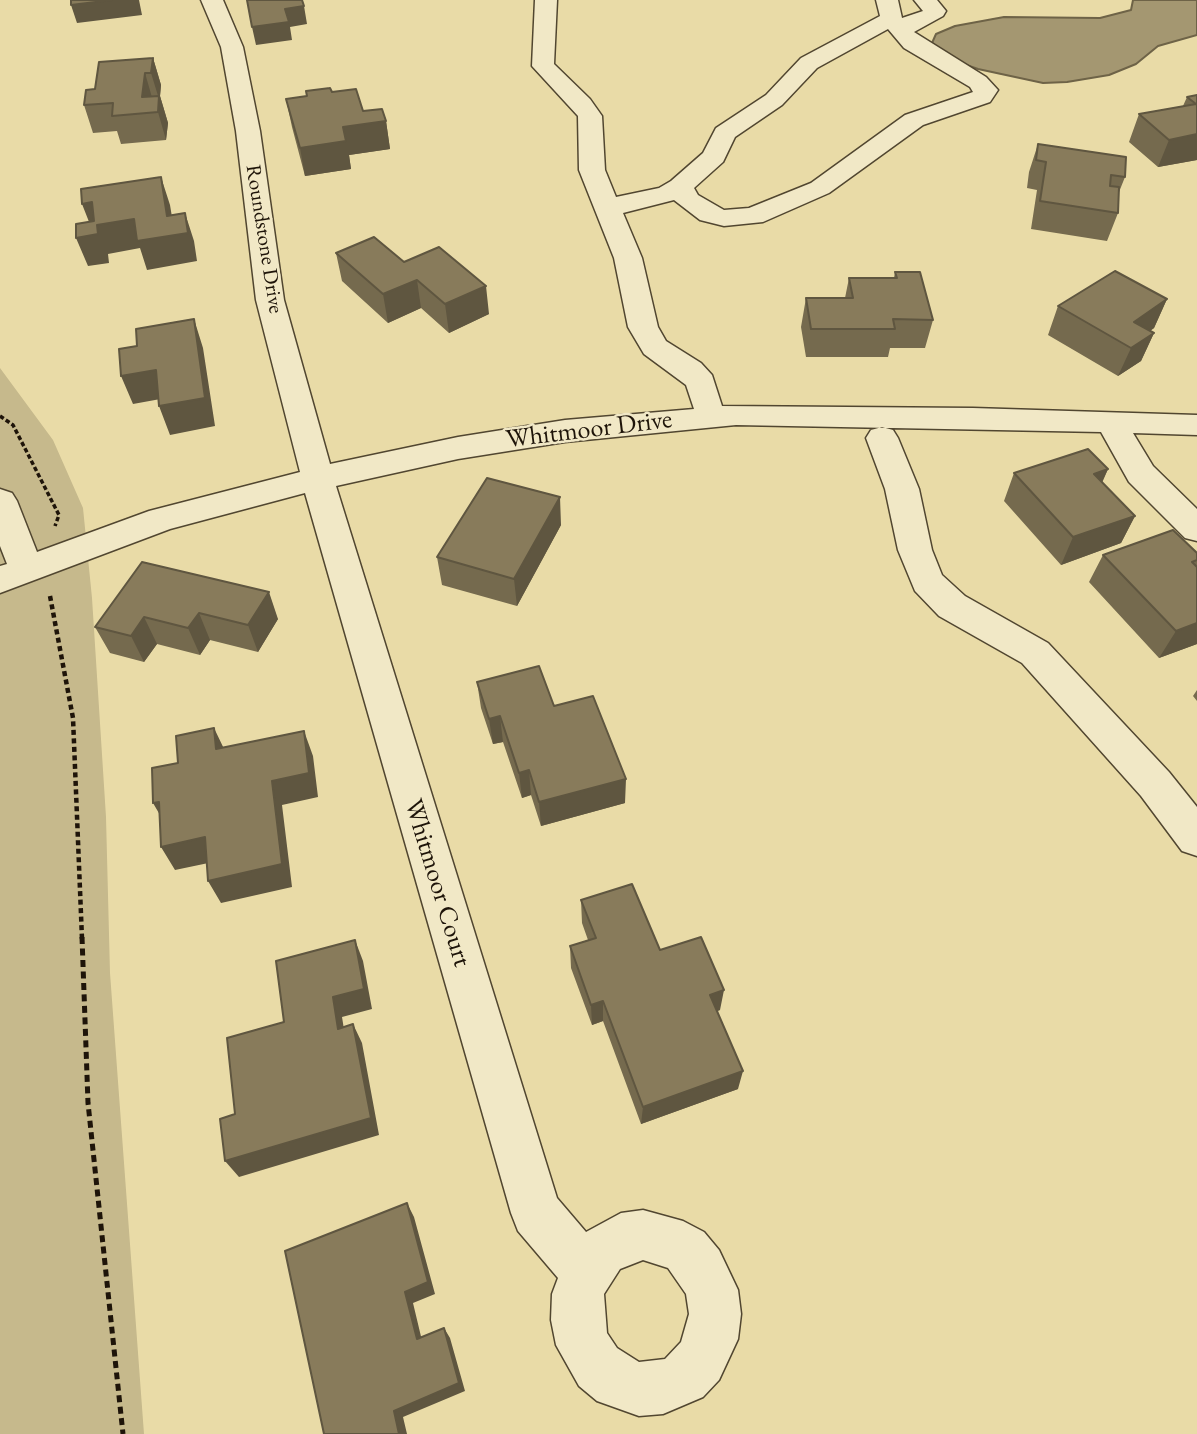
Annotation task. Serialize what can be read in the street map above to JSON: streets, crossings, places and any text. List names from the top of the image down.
{
  "streets": {
    "street": ["Roundstone Drive", "Whitmoor Drive", "Whitmoor Court"]
  },
  "crossings": [
    ["Roundstone Drive", "Whitmoor Drive"],
    ["Roundstone Drive", "Whitmoor Court"],
    ["Whitmoor Drive", "Whitmoor Court"]
  ]
}
